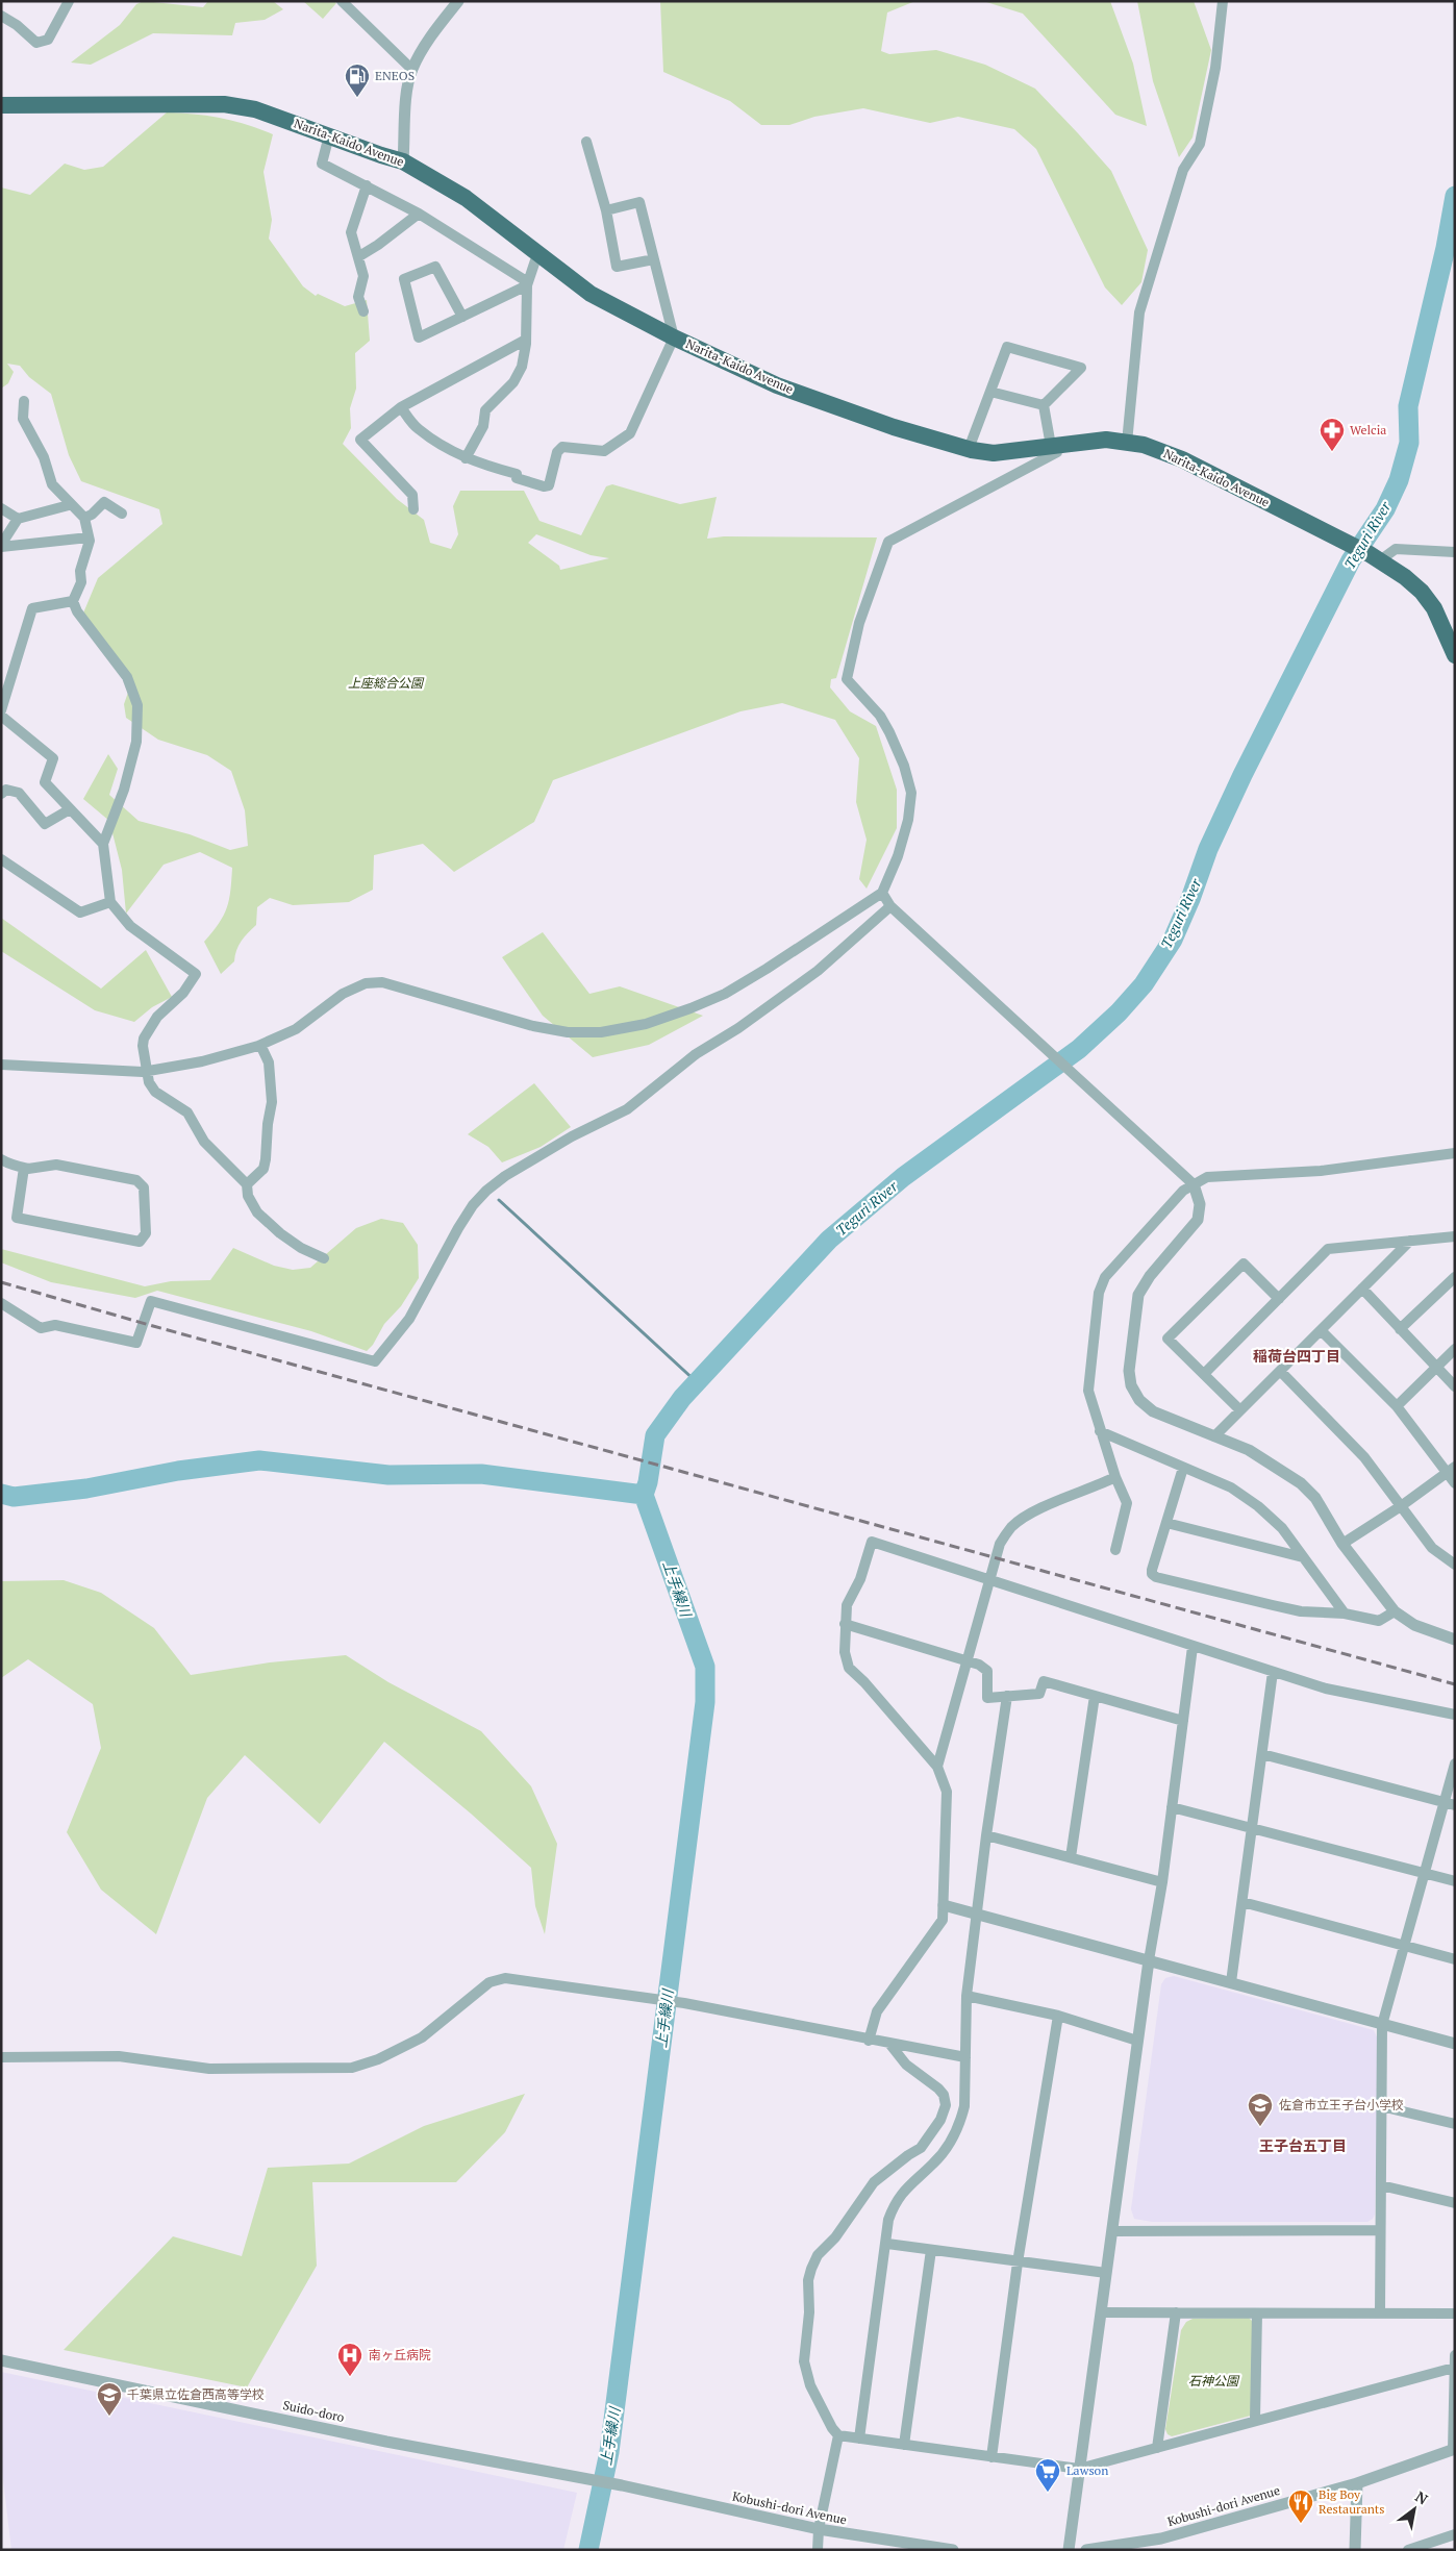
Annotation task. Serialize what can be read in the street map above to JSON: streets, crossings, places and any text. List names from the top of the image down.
{
  "streets": {
    "highway": ["Narita-Kaido Avenue"],
    "street": ["Suido-doro", "Kobushi-dori Avenue"]
  },
  "crossings": [
    ["Suido-doro", "Kobushi-dori Avenue"]
  ],
  "districts": ["稲荷台四丁目", "王子台五丁目"],
  "water": ["Teguri River", "上手繰川"],
  "parks": ["上座総合公園", "石神公園"],
  "places": {
    "fuel station": ["ENEOS"],
    "pharmacy": ["Welcia"],
    "school or university": ["佐倉市立王子台小学校", "千葉県立佐倉西高等学校"],
    "hospital": ["南ヶ丘病院"],
    "supermarket": ["Lawson"],
    "restaurant": ["Big Boy Restaurants"]
  },
  "north": "top right"
}
